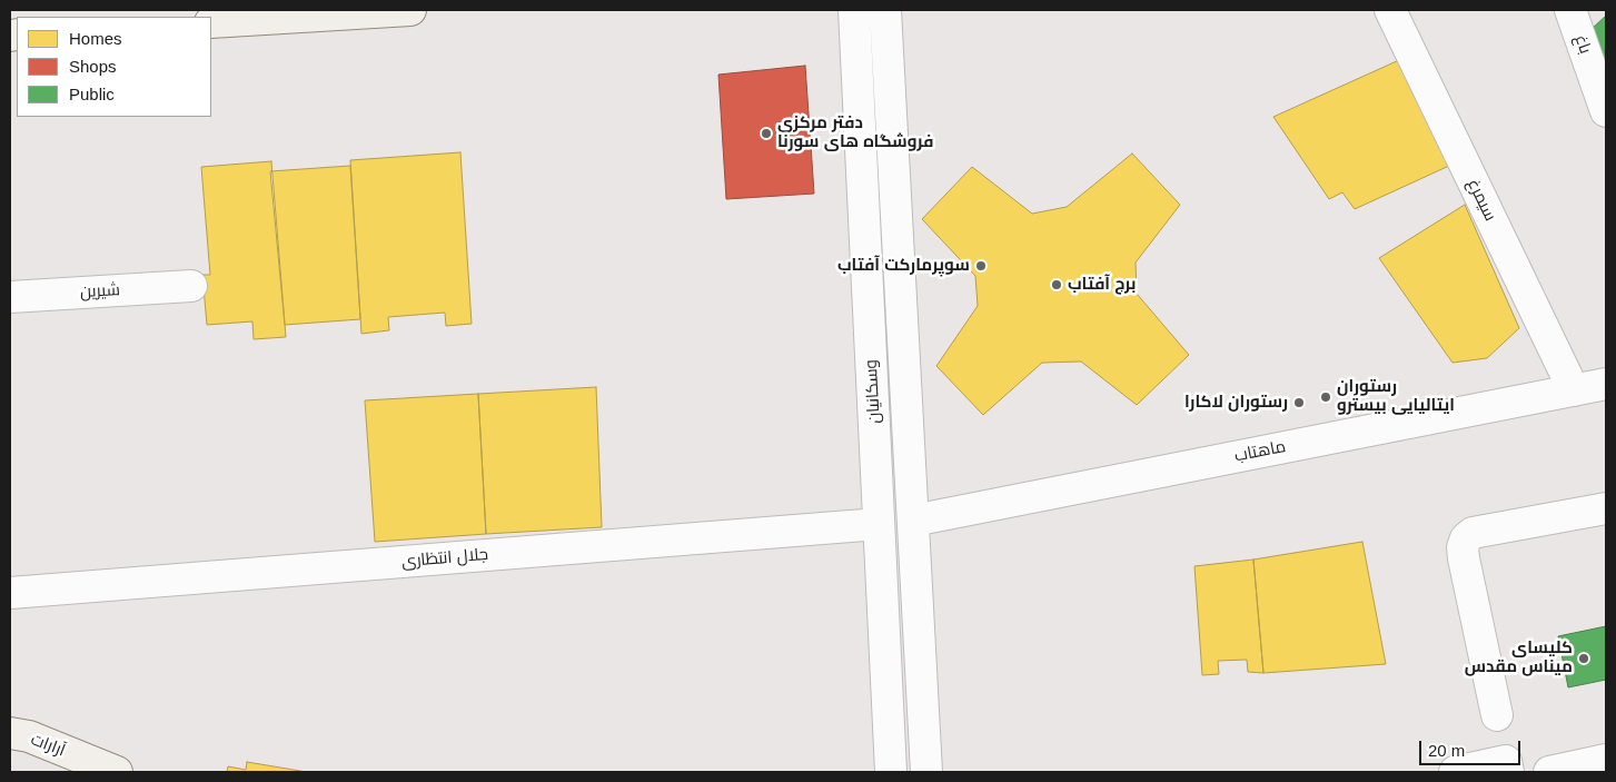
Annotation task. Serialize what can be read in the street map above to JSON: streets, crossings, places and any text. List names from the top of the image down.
{
  "streets": {
    "main road": ["آرارات"],
    "street": [
      "باغ",
      "سیمرغ",
      "شیرین",
      "وسکانیان",
      "ماهتاب",
      "جلال انتظاری"
    ]
  },
  "crossings": [
    ["سیمرغ", "ماهتاب"],
    ["وسکانیان", "جلال انتظاری"]
  ],
  "places": [
    "دفتر مرکزی فروشگاه های سورنا",
    "سوپرمارکت آفتاب",
    "برج آفتاب",
    "رستوران ایتالیایی بیسترو",
    "رستوران لاکارا",
    "کلیسای میناس مقدس"
  ],
  "legend": ["Homes", "Shops", "Public"],
  "scale_bar": "20 m"
}
